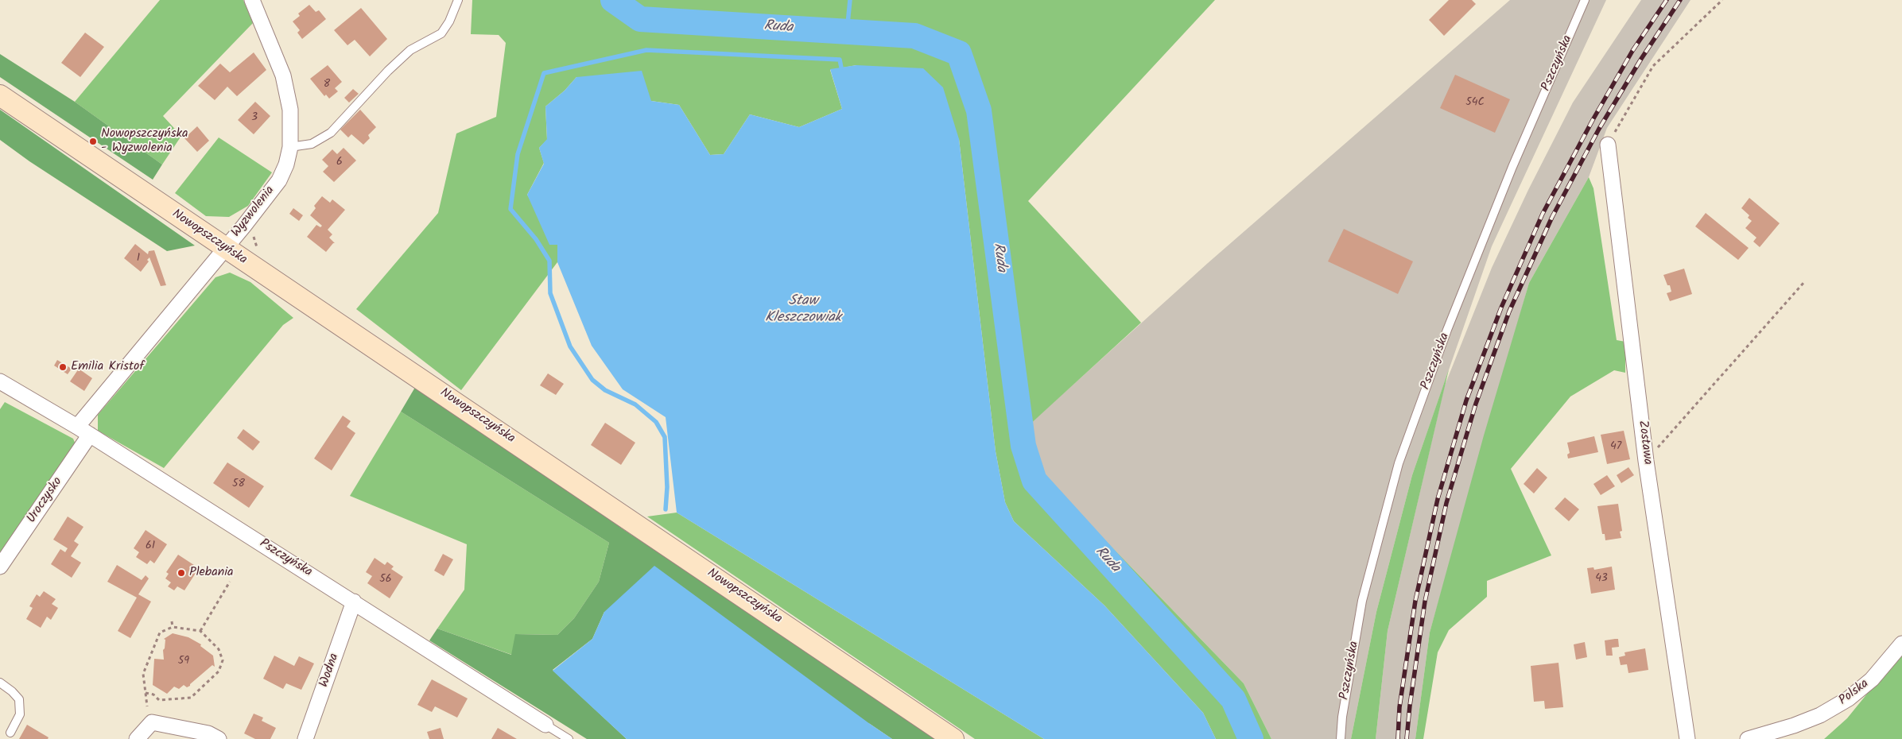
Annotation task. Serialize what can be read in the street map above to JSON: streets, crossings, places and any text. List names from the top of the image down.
{
  "streets": {
    "main road": ["Nowopszczyńska"],
    "street": [
      "Pszczyńska",
      "Wyzwolenia",
      "Zostawa",
      "Uroczysko",
      "Wodna",
      "Polska"
    ]
  },
  "crossings": [
    ["Pszczyńska", "Wyzwolenia"],
    ["Pszczyńska", "Uroczysko"],
    ["Pszczyńska", "Wodna"],
    ["Wyzwolenia", "Nowopszczyńska"]
  ],
  "water": ["Ruda", "Staw Kleszczowiak"],
  "places": ["Nowopszczyńska - Wyzwolenia", "Emilia Kristof", "Plebania"],
  "house_numbers": [
    "8",
    "54C",
    "3",
    "6",
    "1",
    "47",
    "58",
    "61",
    "43",
    "56",
    "59"
  ]
}
